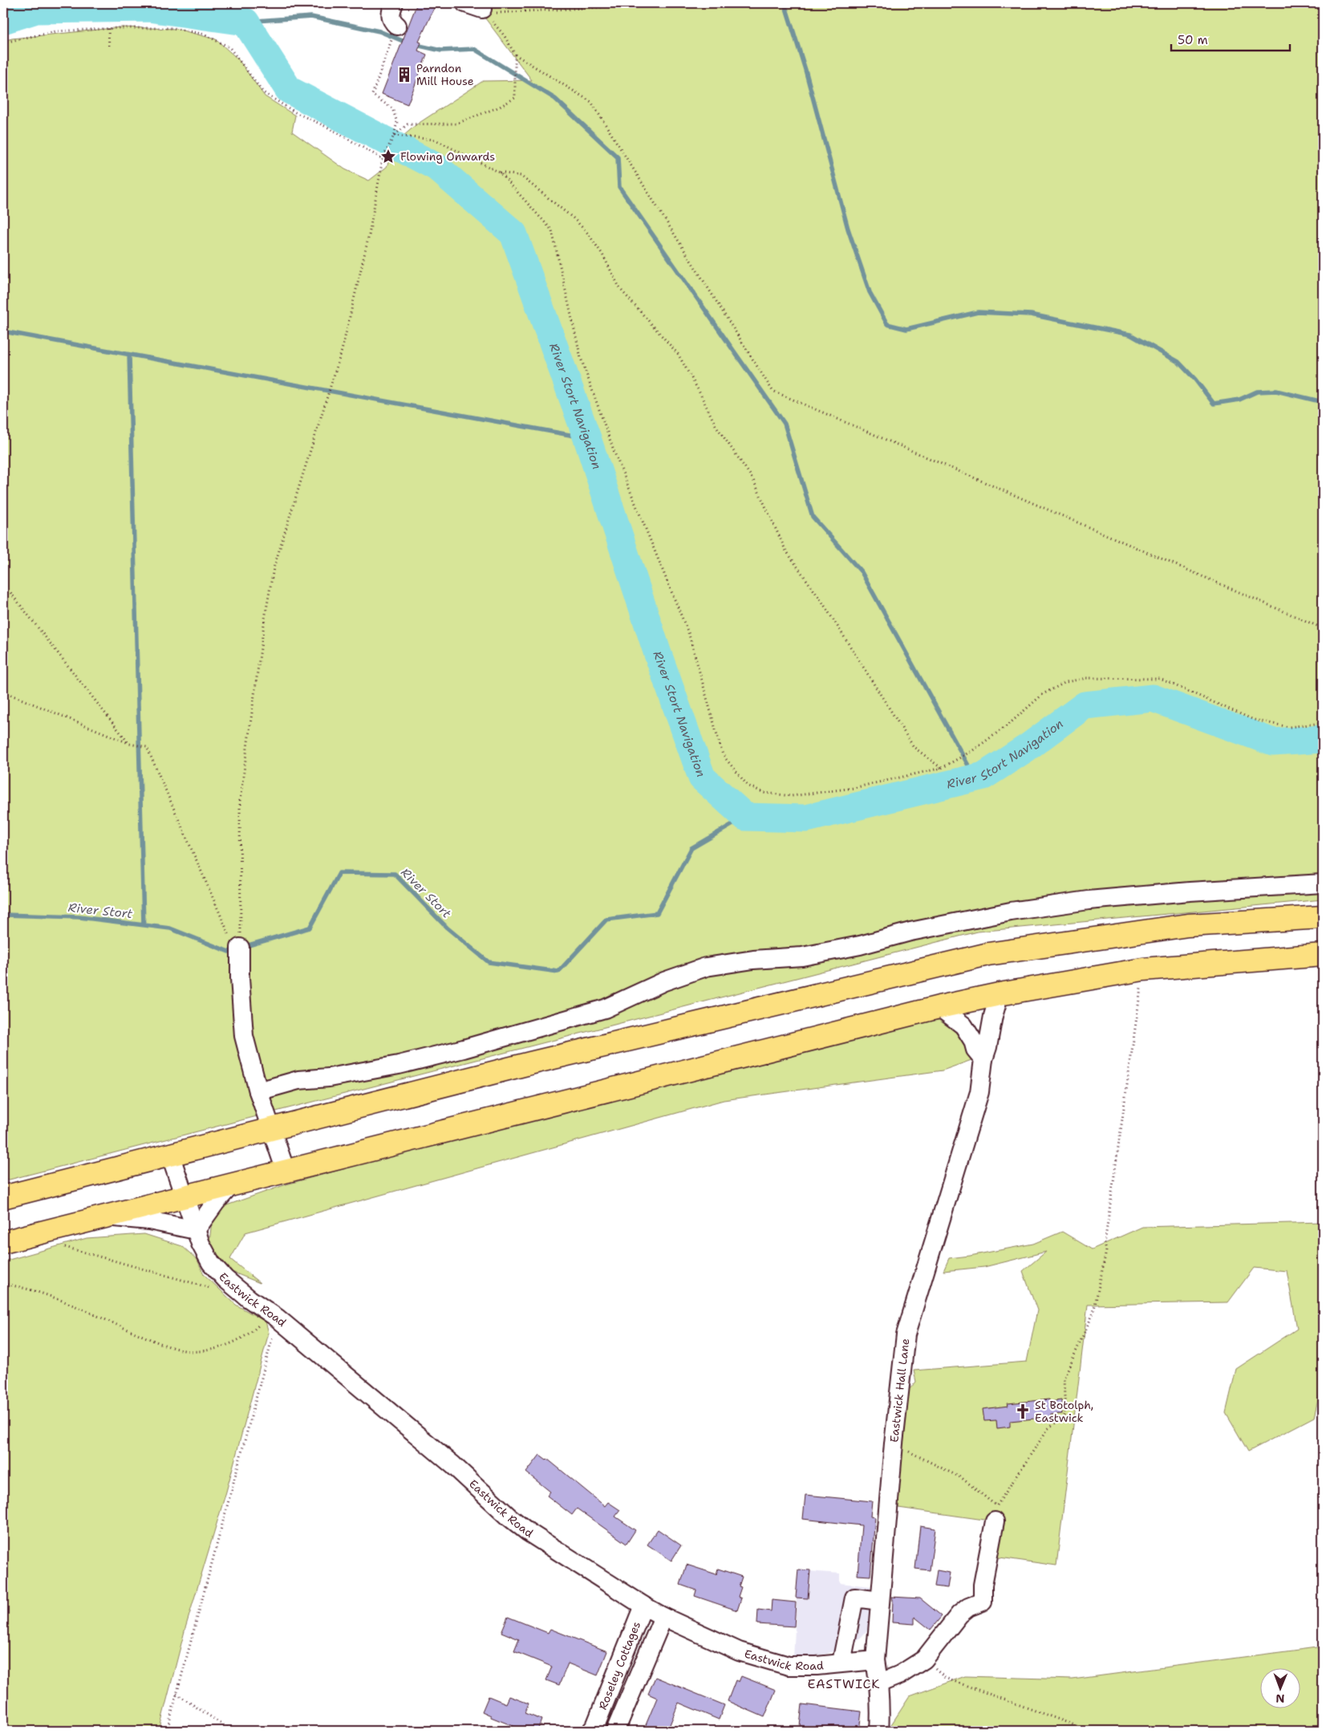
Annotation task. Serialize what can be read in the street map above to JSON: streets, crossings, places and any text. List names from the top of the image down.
{
  "streets": {
    "street": ["Eastwick Road", "Eastwick Hall Lane", "Roseley Cottages"]
  },
  "crossings": [
    ["Eastwick Road", "Eastwick Hall Lane"],
    ["Eastwick Road", "Roseley Cottages"]
  ],
  "districts": ["EASTWICK"],
  "water": ["River Stort Navigation", "River Stort"],
  "places": {
    "building": ["Parndon Mill House"],
    "place": ["Flowing Onwards"],
    "church": ["St Botolph, Eastwick"]
  },
  "scale_bar": "50 m",
  "north": "bottom"
}
